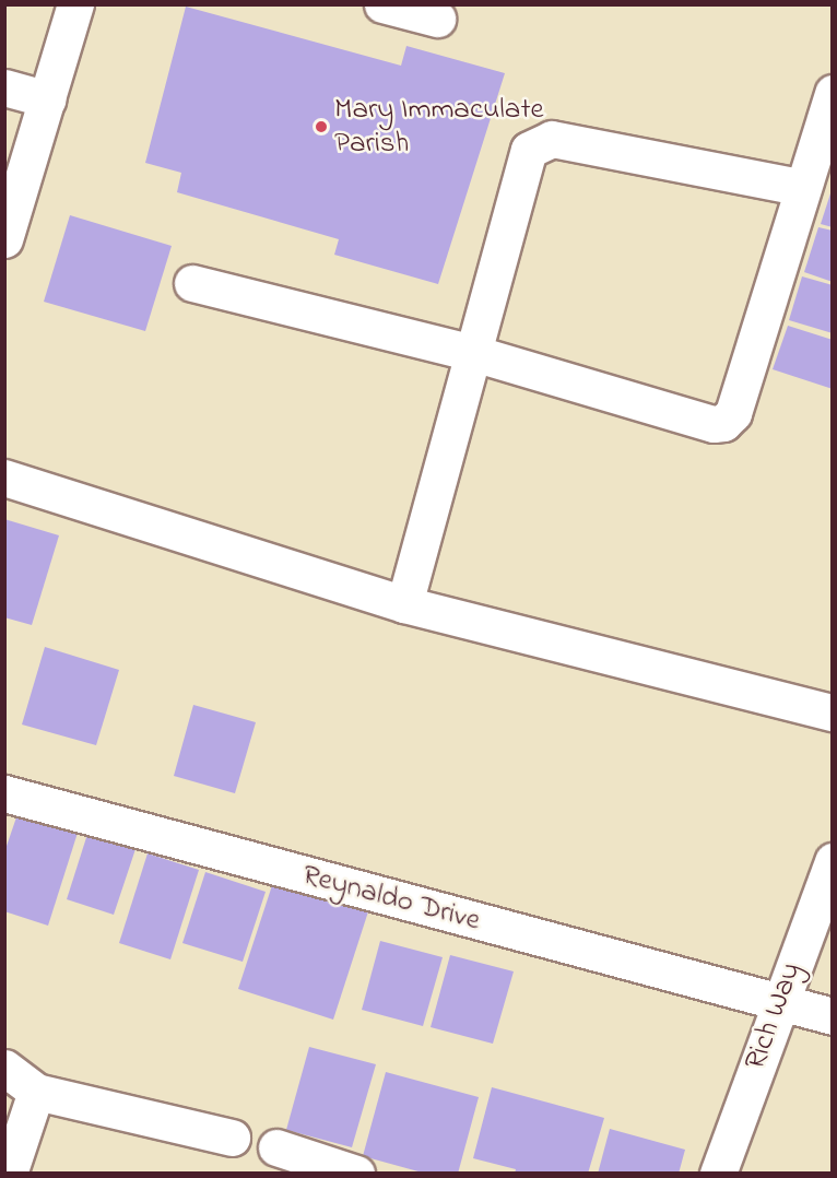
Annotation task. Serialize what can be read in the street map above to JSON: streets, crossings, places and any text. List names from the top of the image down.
{
  "streets": {
    "street": ["Reynaldo Drive", "Rich Way"]
  },
  "crossings": [
    ["Reynaldo Drive", "Rich Way"]
  ],
  "places": ["Mary Immaculate Parish"]
}
